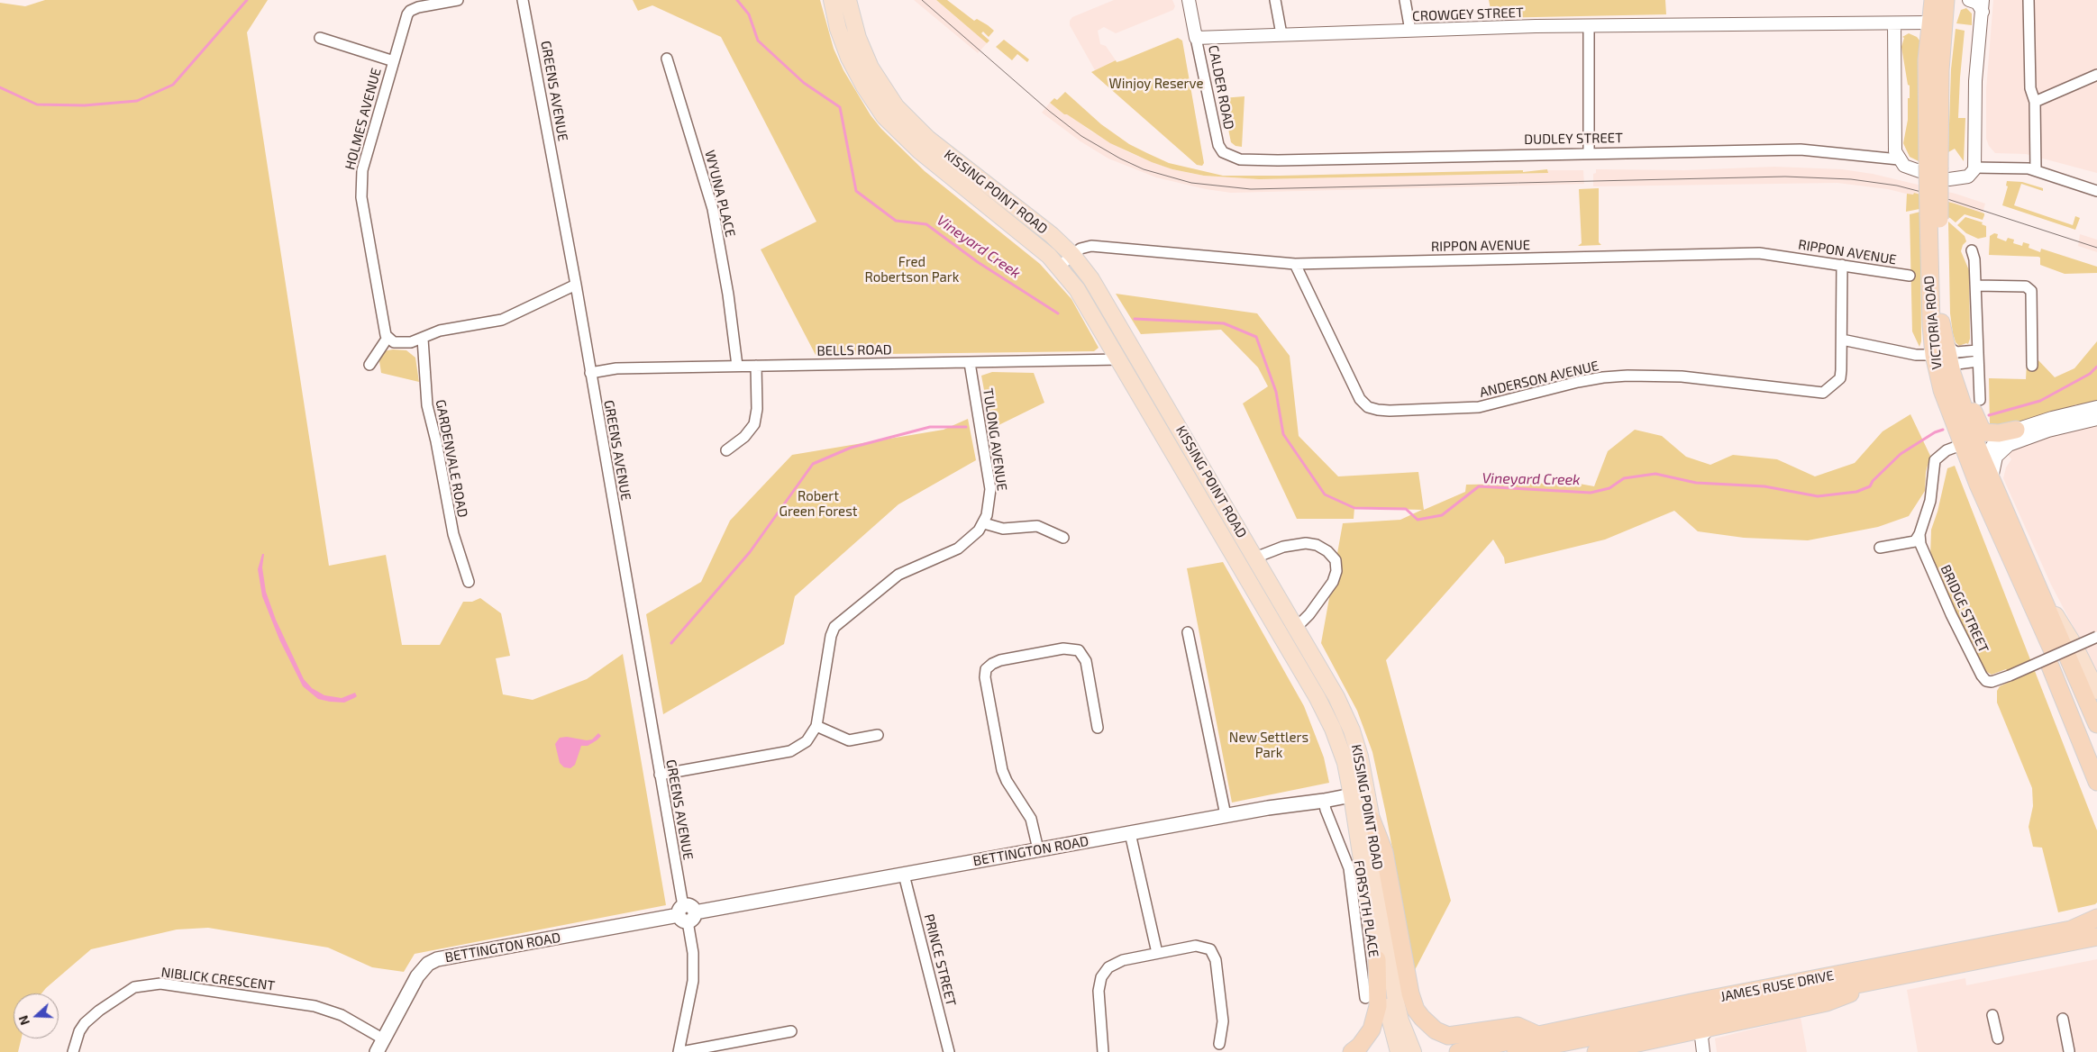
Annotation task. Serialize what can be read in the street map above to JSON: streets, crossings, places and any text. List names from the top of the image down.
{
  "streets": {
    "highway": ["VICTORIA ROAD", "JAMES RUSE DRIVE"],
    "main road": ["KISSING POINT ROAD", "BETTINGTON ROAD"],
    "street": [
      "CROWGEY STREET",
      "CALDER ROAD",
      "GREENS AVENUE",
      "HOLMES AVENUE",
      "DUDLEY STREET",
      "WYUNA PLACE",
      "RIPPON AVENUE",
      "BELLS ROAD",
      "ANDERSON AVENUE",
      "TULONG AVENUE",
      "GARDENVALE ROAD",
      "BRIDGE STREET",
      "FORSYTH PLACE",
      "PRINCE STREET",
      "NIBLICK CRESCENT"
    ]
  },
  "crossings": [
    ["CROWGEY STREET", "CALDER ROAD"],
    ["CROWGEY STREET", "VICTORIA ROAD"],
    ["CALDER ROAD", "DUDLEY STREET"],
    ["GREENS AVENUE", "BELLS ROAD"],
    ["GREENS AVENUE", "TULONG AVENUE"],
    ["GREENS AVENUE", "BETTINGTON ROAD"],
    ["DUDLEY STREET", "VICTORIA ROAD"],
    ["KISSING POINT ROAD", "RIPPON AVENUE"],
    ["KISSING POINT ROAD", "BELLS ROAD"],
    ["KISSING POINT ROAD", "BETTINGTON ROAD"],
    ["WYUNA PLACE", "BELLS ROAD"],
    ["RIPPON AVENUE", "ANDERSON AVENUE"],
    ["BELLS ROAD", "TULONG AVENUE"],
    ["BETTINGTON ROAD", "FORSYTH PLACE"],
    ["BETTINGTON ROAD", "PRINCE STREET"],
    ["BETTINGTON ROAD", "NIBLICK CRESCENT"]
  ],
  "water": ["Vineyard Creek"],
  "parks": [
    "Winjoy Reserve",
    "Fred Robertson Park",
    "Robert Green Forest",
    "New Settlers Park"
  ],
  "north": "left"
}
